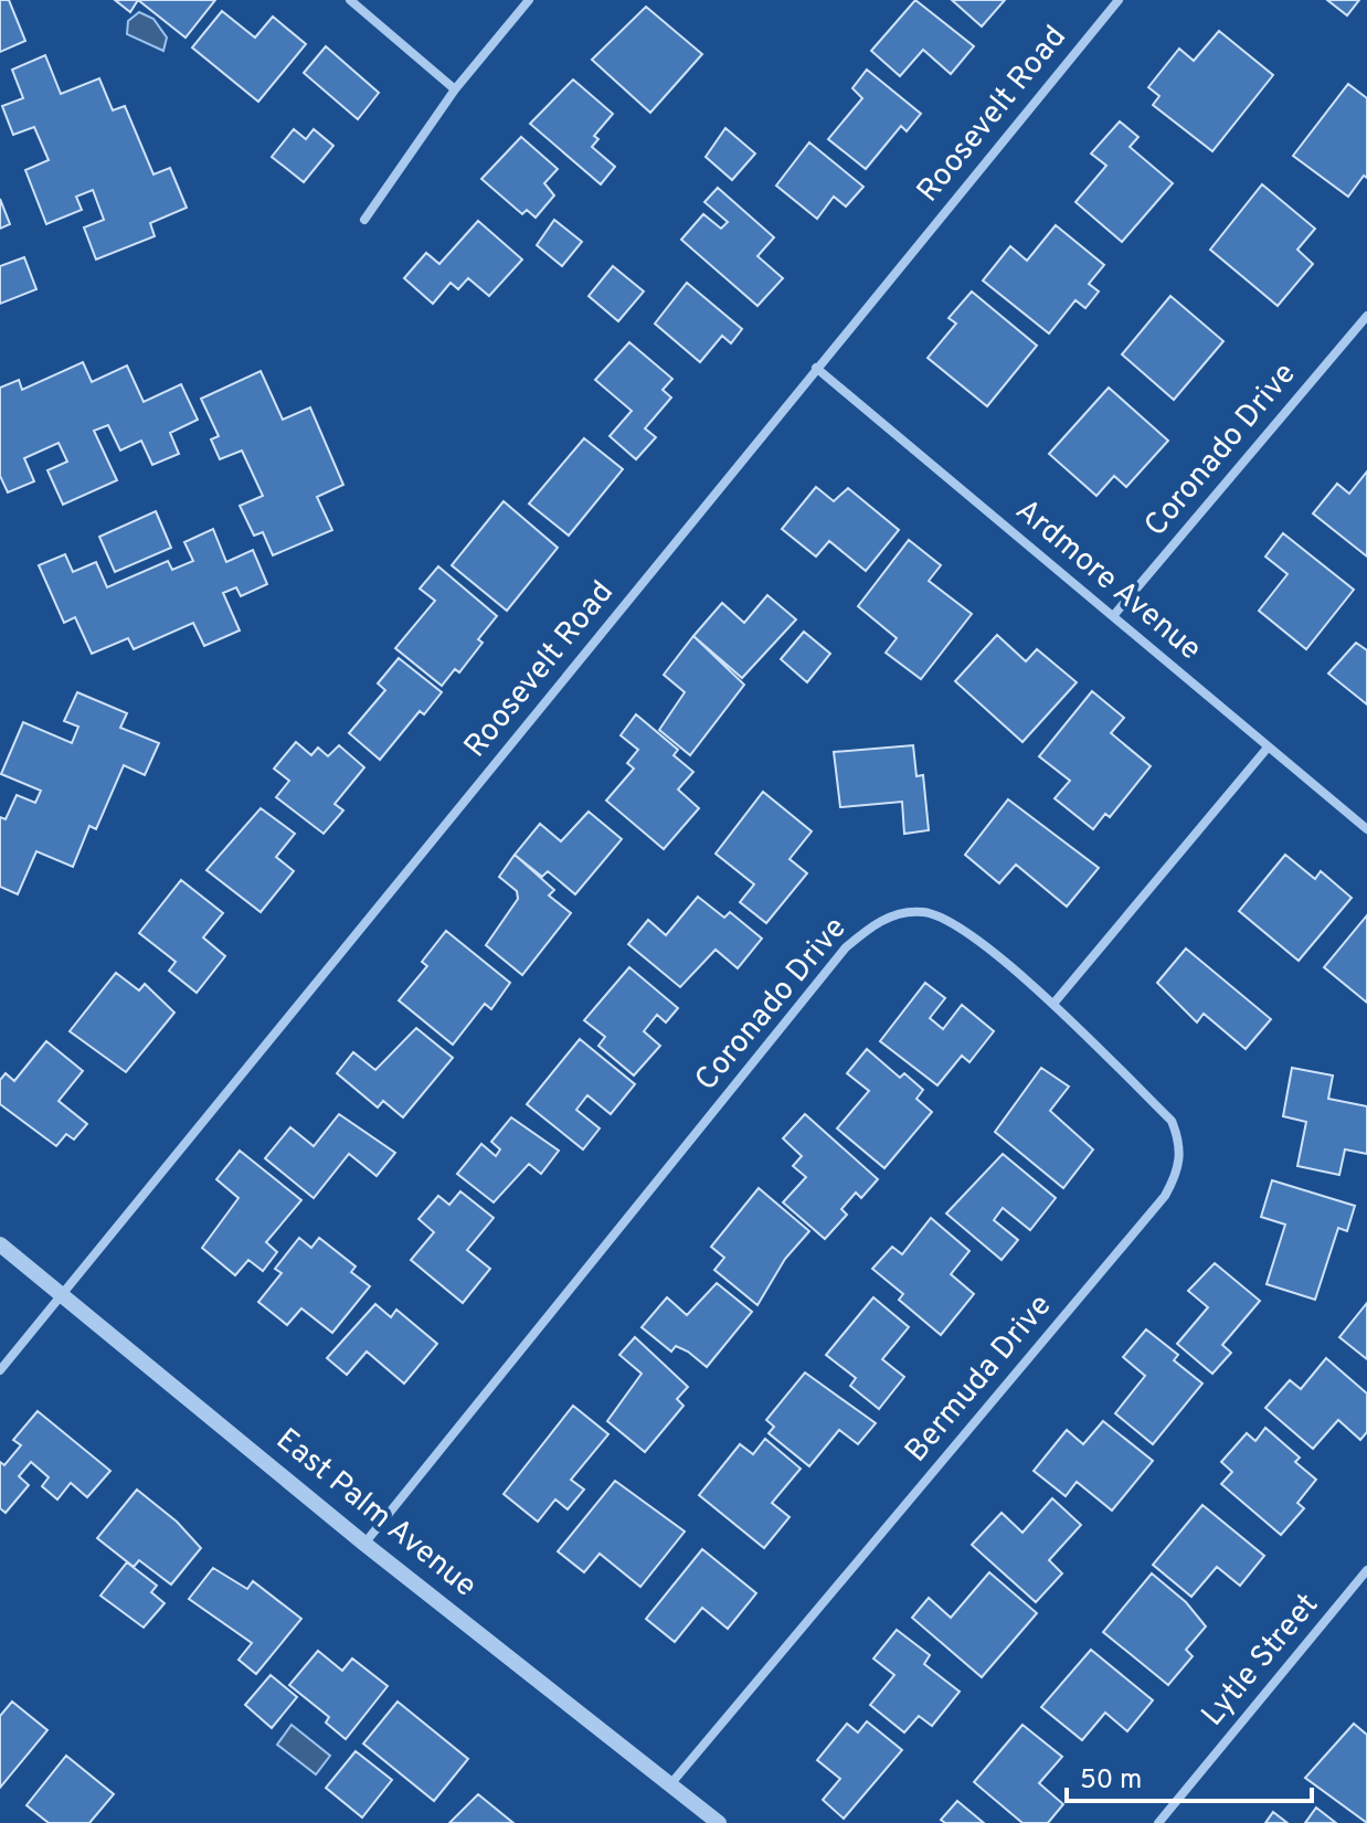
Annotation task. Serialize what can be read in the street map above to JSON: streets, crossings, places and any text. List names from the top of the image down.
{
  "streets": {
    "street": [
      "Roosevelt Road",
      "Coronado Drive",
      "Ardmore Avenue",
      "Bermuda Drive",
      "East Palm Avenue",
      "Lytle Street"
    ]
  },
  "crossings": [
    ["Roosevelt Road", "Ardmore Avenue"],
    ["Roosevelt Road", "East Palm Avenue"],
    ["Coronado Drive", "Ardmore Avenue"],
    ["Coronado Drive", "Bermuda Drive"],
    ["Coronado Drive", "East Palm Avenue"],
    ["Bermuda Drive", "East Palm Avenue"]
  ],
  "scale_bar": "50 m"
}
